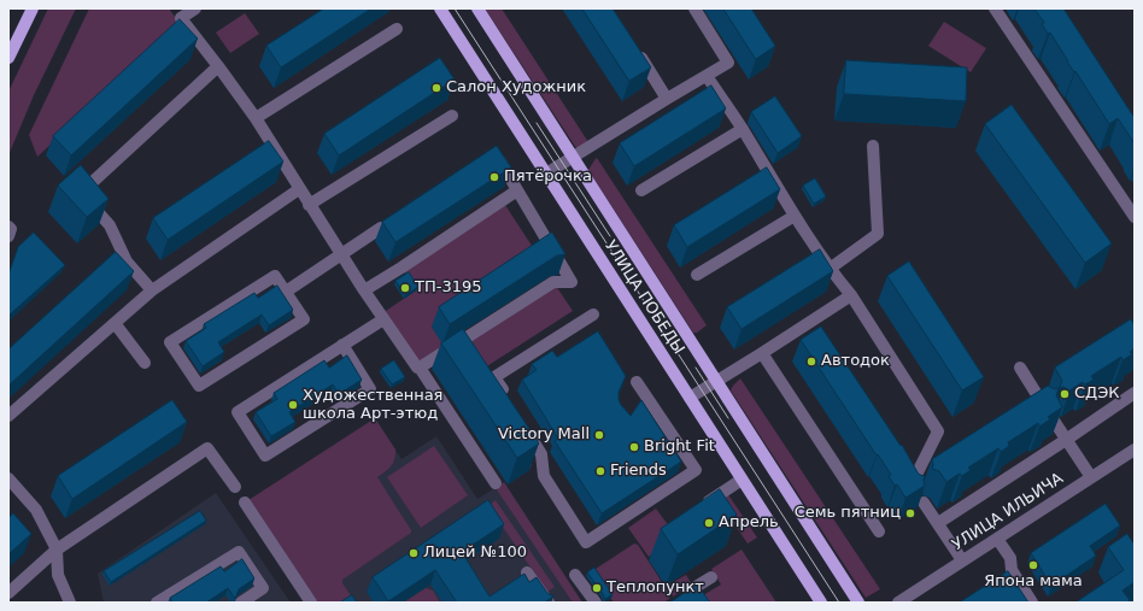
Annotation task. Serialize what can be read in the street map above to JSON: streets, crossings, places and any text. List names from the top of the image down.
{
  "streets": {
    "main road": ["УЛИЦА ПОБЕДЫ"],
    "street": ["УЛИЦА ИЛЬИЧА"]
  },
  "places": [
    "Салон Художник",
    "Пятёрочка",
    "ТП-3195",
    "Автодок",
    "СДЭК",
    "Художественная школа Арт-этюд",
    "Victory Mall",
    "Bright Fit",
    "Friends",
    "Семь пятниц",
    "Апрель",
    "Лицей №100",
    "Япона мама",
    "Теплопункт"
  ]
}
